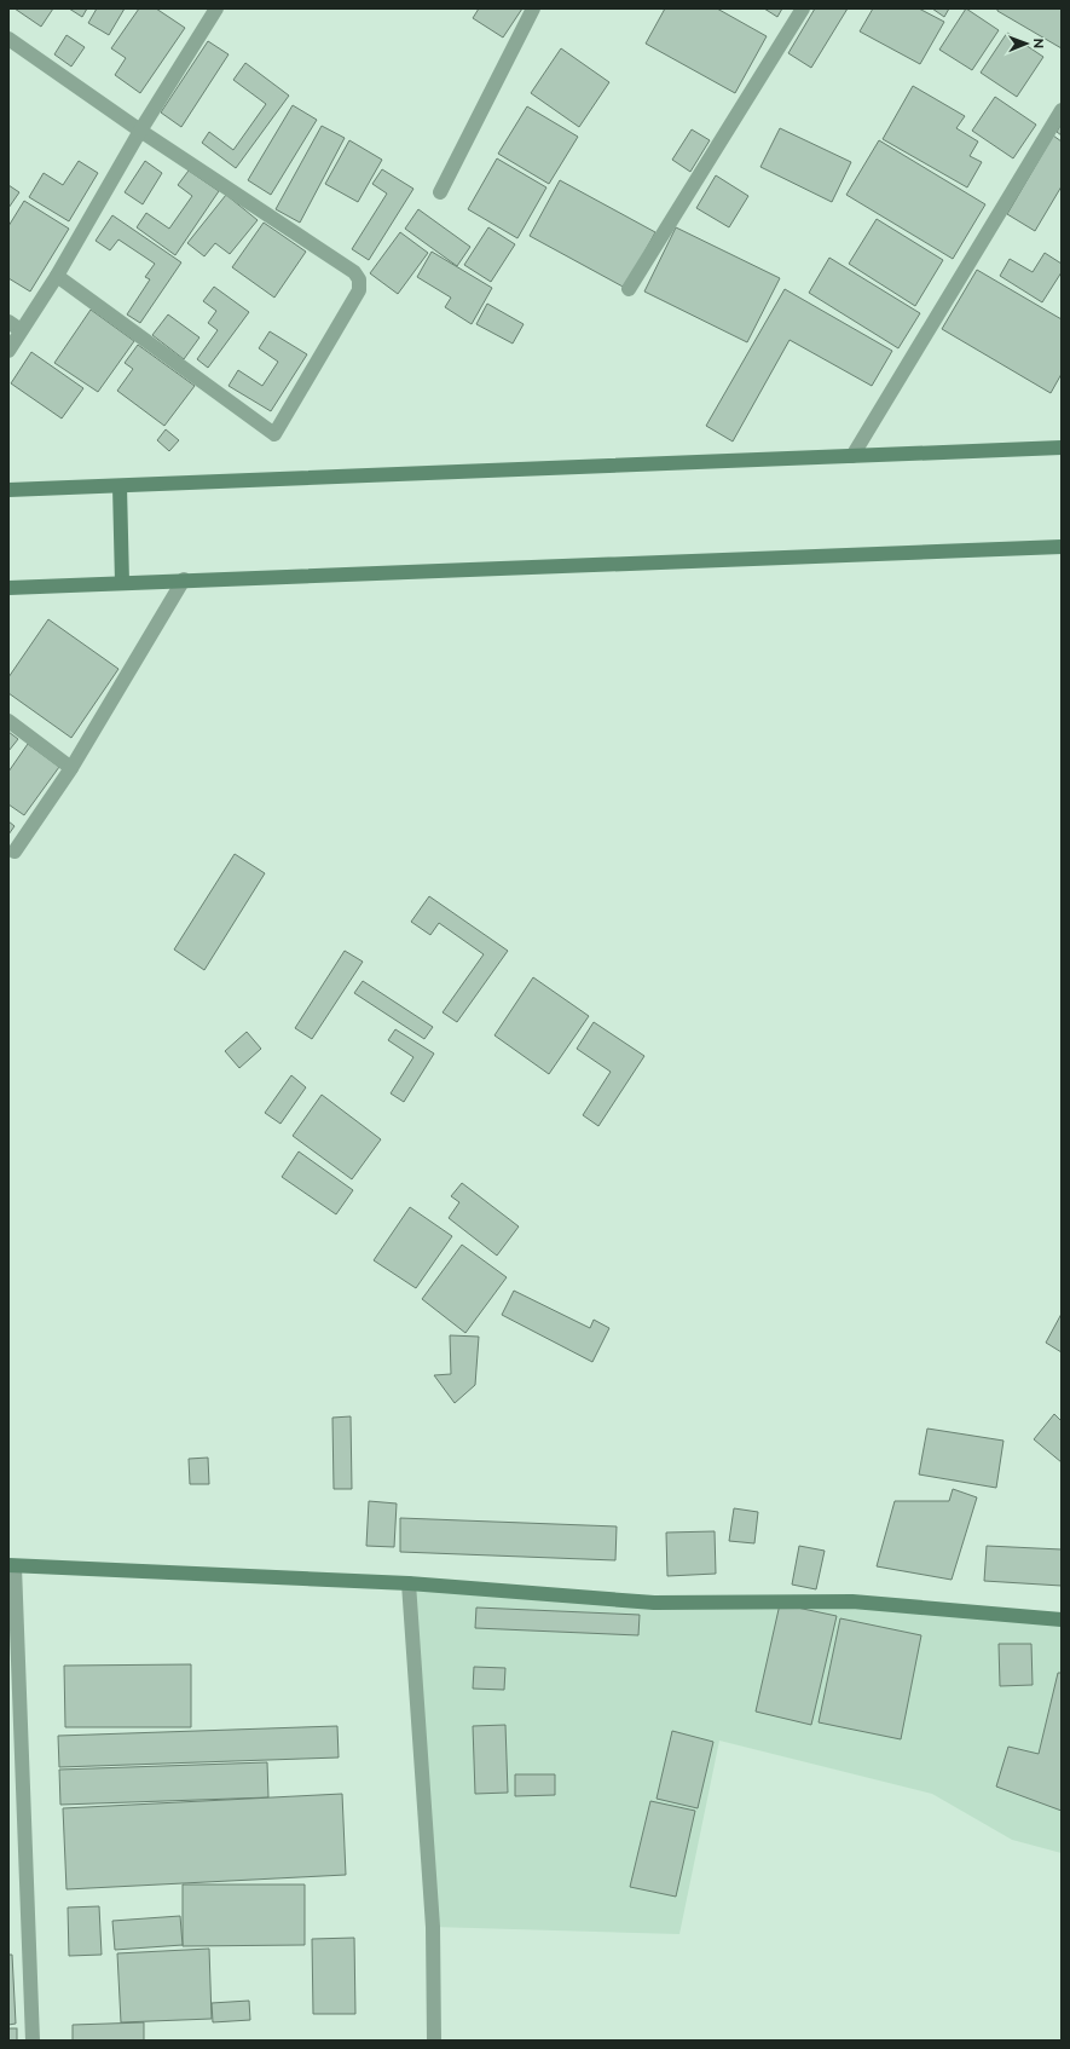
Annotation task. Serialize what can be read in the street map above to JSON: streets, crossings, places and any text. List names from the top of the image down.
{
  "north": "right"
}
